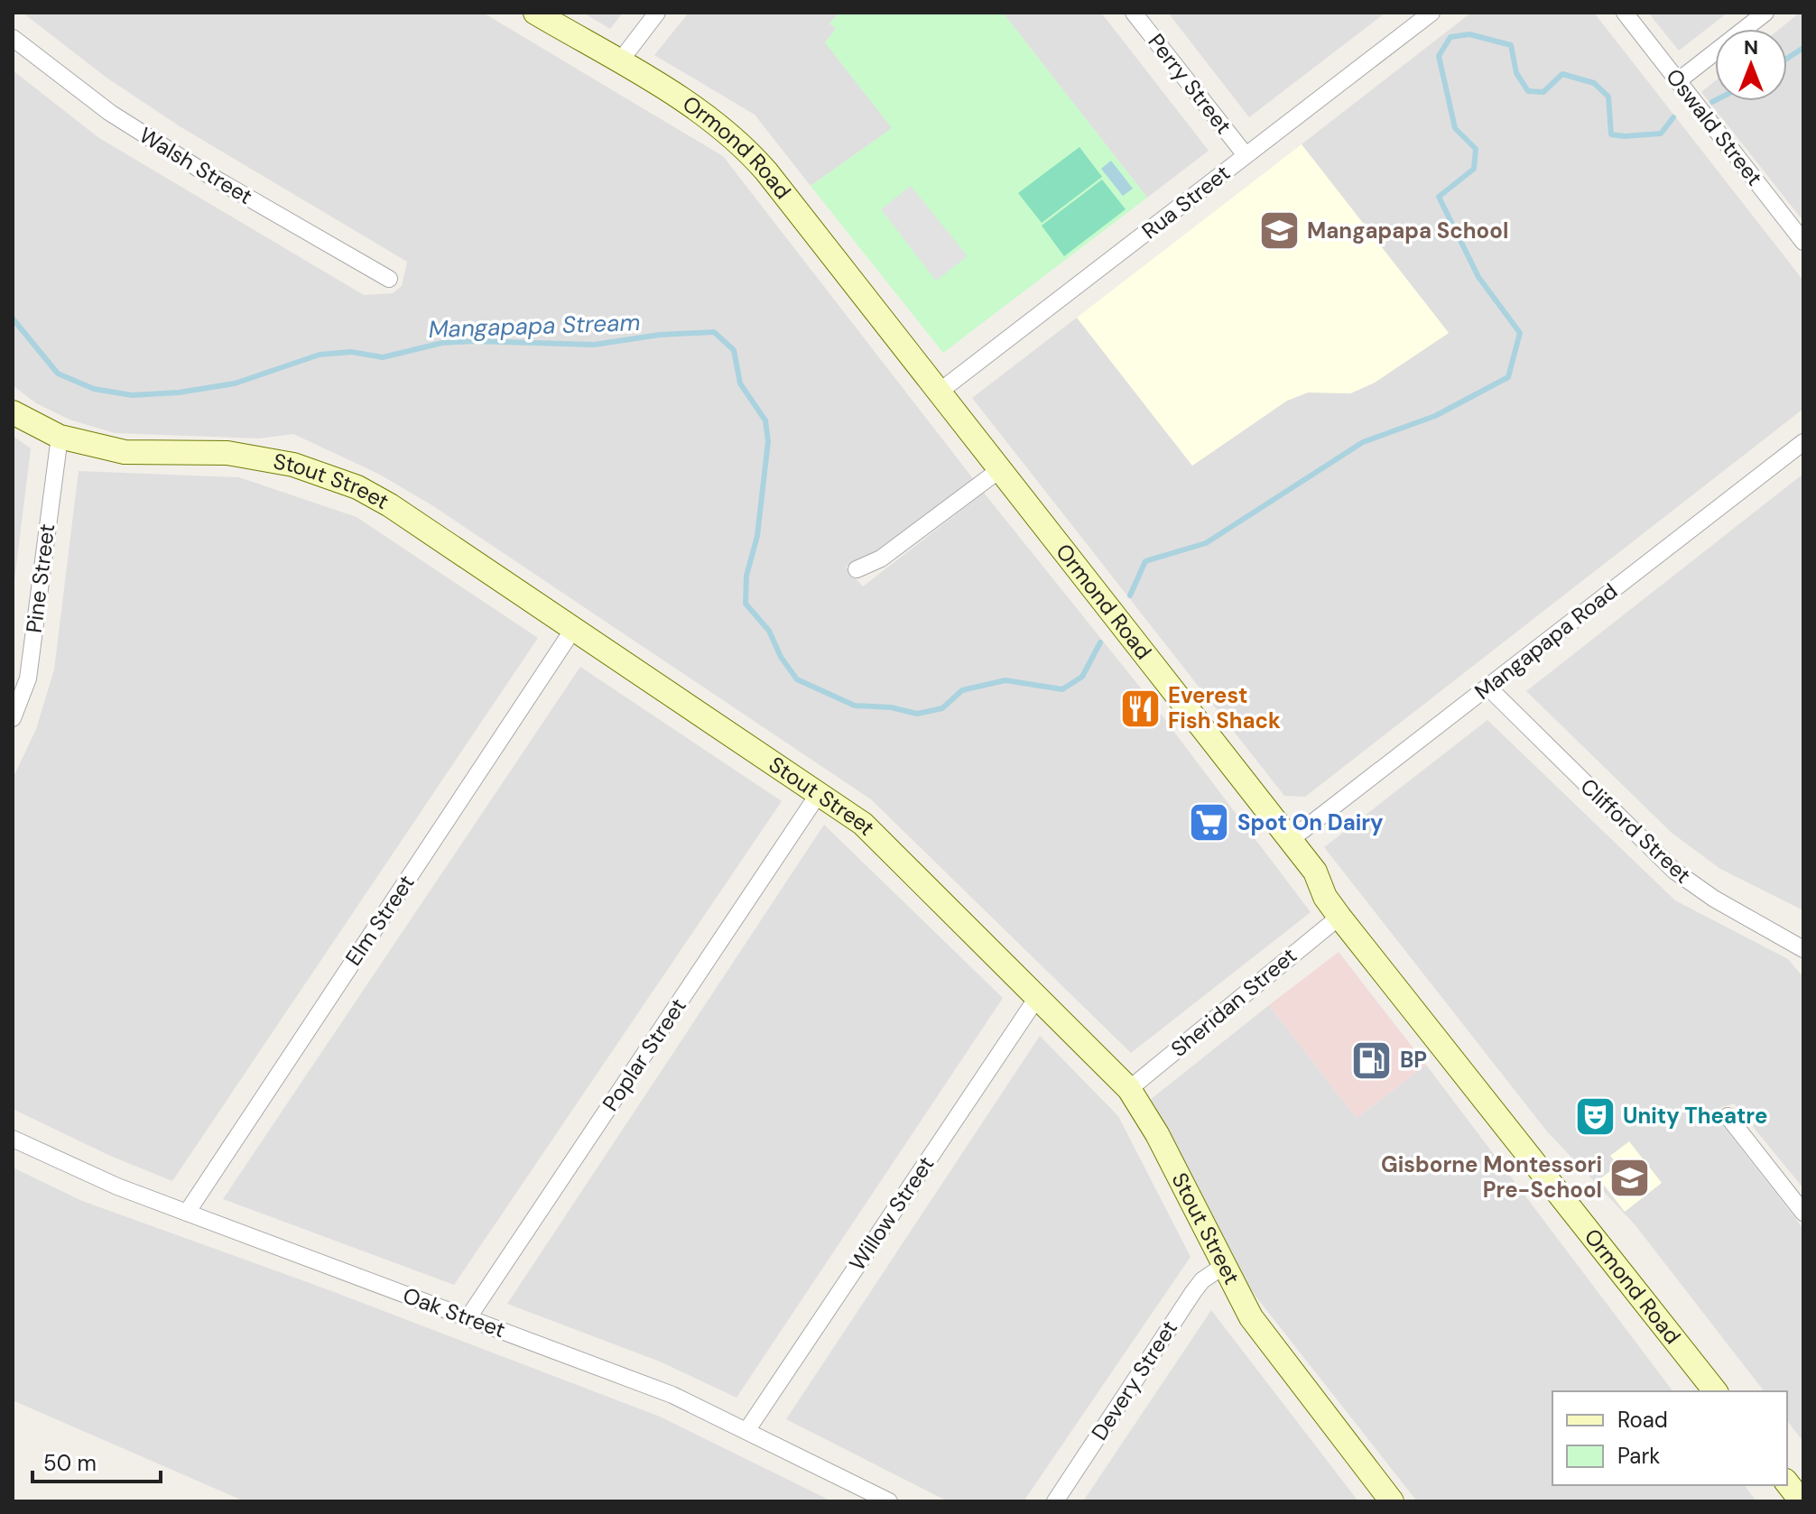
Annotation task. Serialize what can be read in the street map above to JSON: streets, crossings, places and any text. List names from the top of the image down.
{
  "streets": {
    "main road": ["Ormond Road", "Stout Street"],
    "street": [
      "Perry Street",
      "Oswald Street",
      "Walsh Street",
      "Rua Street",
      "Pine Street",
      "Mangapapa Road",
      "Clifford Street",
      "Elm Street",
      "Sheridan Street",
      "Poplar Street",
      "Willow Street",
      "Oak Street",
      "Devery Street"
    ]
  },
  "crossings": [
    ["Perry Street", "Rua Street"],
    ["Ormond Road", "Rua Street"],
    ["Ormond Road", "Mangapapa Road"],
    ["Ormond Road", "Sheridan Street"],
    ["Stout Street", "Pine Street"],
    ["Stout Street", "Elm Street"],
    ["Stout Street", "Sheridan Street"],
    ["Stout Street", "Poplar Street"],
    ["Stout Street", "Willow Street"],
    ["Stout Street", "Devery Street"],
    ["Mangapapa Road", "Clifford Street"],
    ["Elm Street", "Oak Street"],
    ["Poplar Street", "Oak Street"],
    ["Willow Street", "Oak Street"]
  ],
  "water": ["Mangapapa Stream"],
  "places": {
    "school or university": ["Mangapapa School", "Gisborne Montessori Pre-School"],
    "restaurant": ["Everest Fish Shack"],
    "supermarket": ["Spot On Dairy"],
    "fuel station": ["BP"],
    "theatre": ["Unity Theatre"]
  },
  "legend": ["Road", "Park"],
  "scale_bar": "50 m",
  "north": "top"
}
